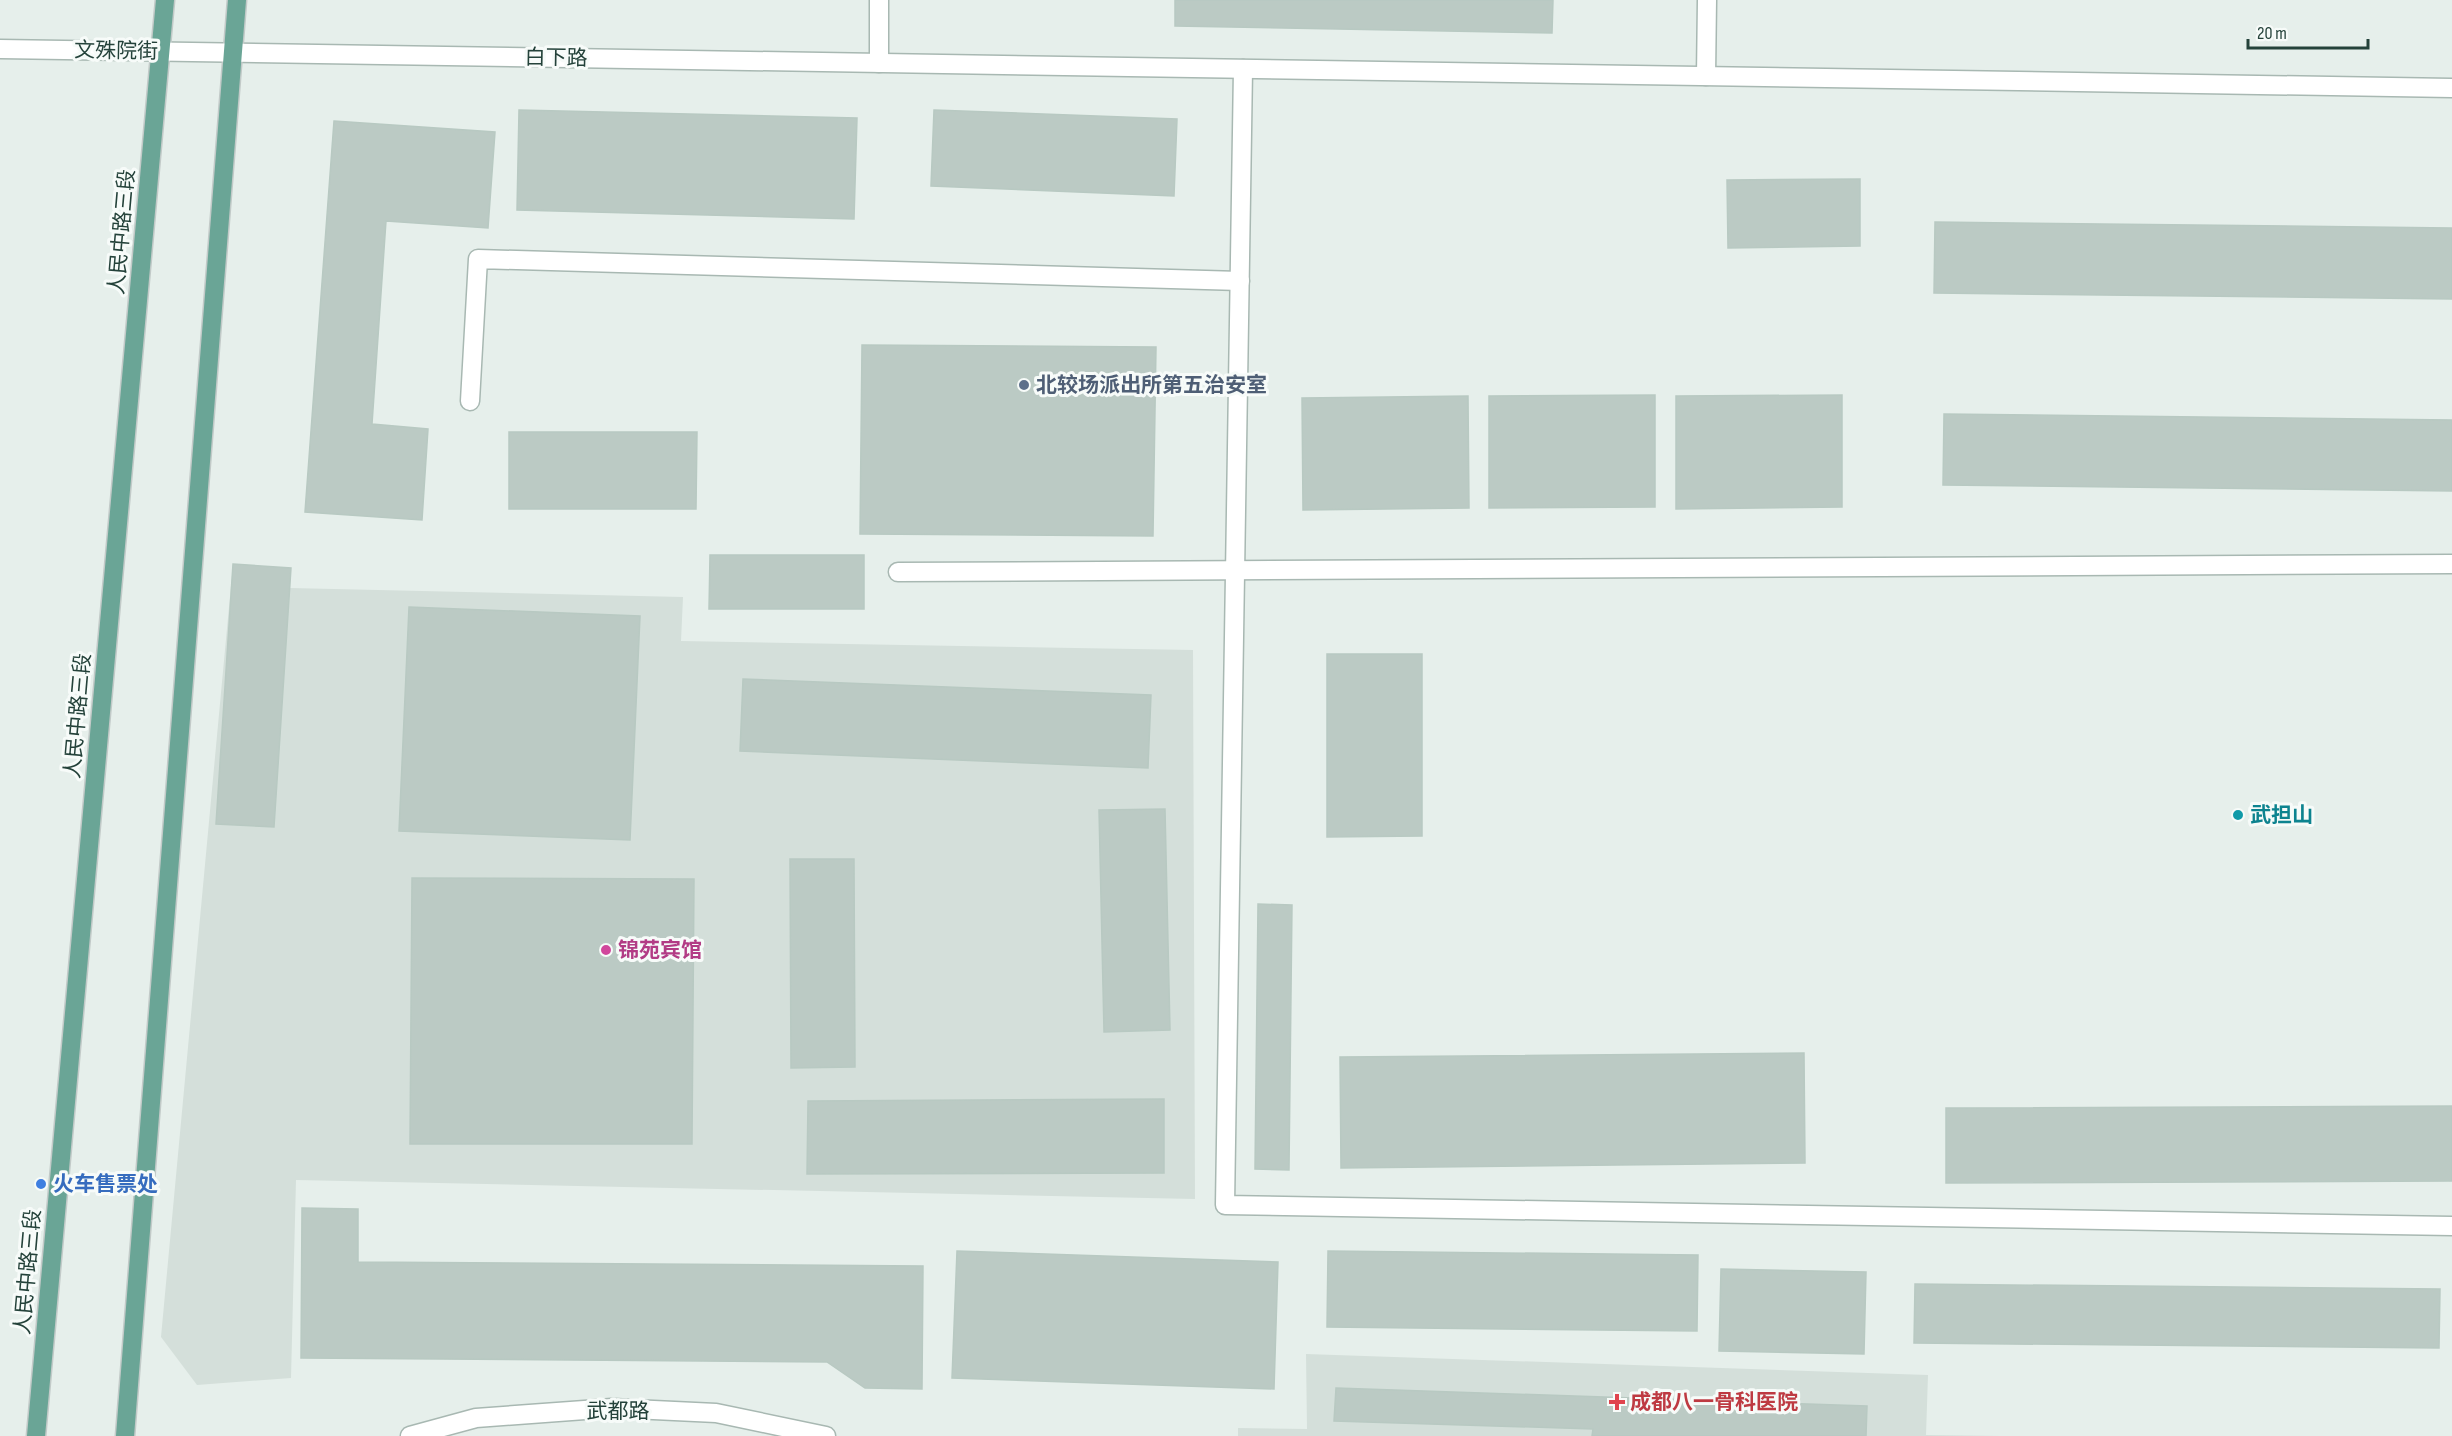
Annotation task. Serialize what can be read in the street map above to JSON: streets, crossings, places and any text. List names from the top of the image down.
{
  "streets": {
    "main road": ["人民中路三段"],
    "street": ["文殊院街", "白下路", "武都路"]
  },
  "crossings": [
    ["文殊院街", "白下路"],
    ["文殊院街", "人民中路三段"]
  ],
  "places": {
    "other": [
      "北较场派出所第五治安室",
      "武担山",
      "锦苑宾馆",
      "火车售票处"
    ],
    "health": ["成都八一骨科医院"]
  },
  "scale_bar": "20 m"
}
